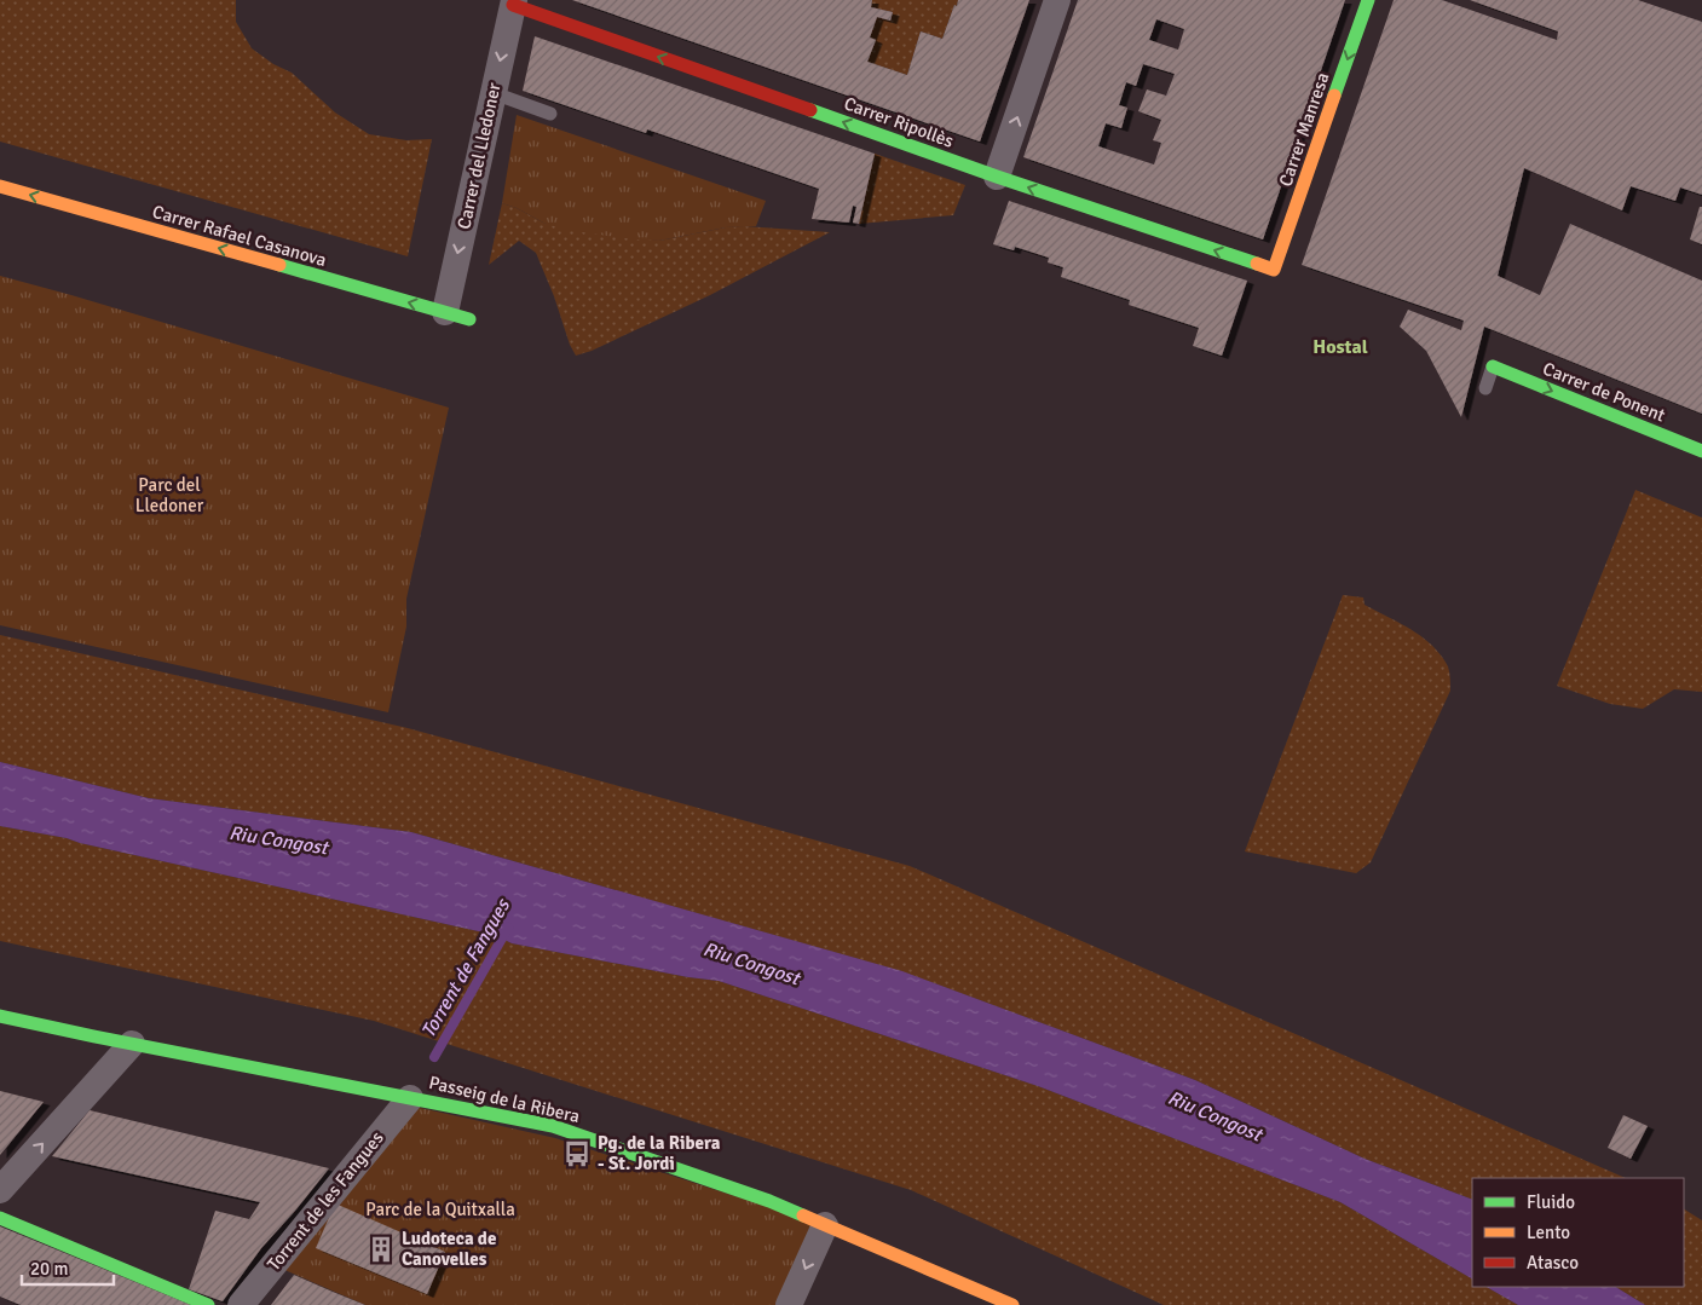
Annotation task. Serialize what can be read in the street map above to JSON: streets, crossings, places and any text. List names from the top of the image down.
{
  "streets": {
    "street": [
      "Carrer Ripollès",
      "Carrer Manresa",
      "Carrer del Lledoner",
      "Carrer Rafael Casanova",
      "Carrer de Ponent",
      "Passeig de la Ribera",
      "Torrent de les Fangues"
    ]
  },
  "crossings": [
    ["Carrer Ripollès", "Carrer Manresa"],
    ["Carrer Ripollès", "Carrer del Lledoner"],
    ["Carrer del Lledoner", "Carrer Rafael Casanova"],
    ["Passeig de la Ribera", "Torrent de les Fangues"]
  ],
  "one_way": [
    "Carrer Ripollès",
    "Carrer Manresa",
    "Carrer del Lledoner",
    "Carrer Rafael Casanova",
    "Carrer de Ponent"
  ],
  "districts": ["Hostal"],
  "water": ["Riu Congost", "Torrent de Fangues"],
  "parks": ["Parc del Lledoner", "Parc de la Quitxalla"],
  "places": {
    "bus stop": ["Pg. de la Ribera - St. Jordi"],
    "building": ["Ludoteca de Canovelles"]
  },
  "legend": ["Fluido", "Lento", "Atasco"],
  "scale_bar": "20 m"
}
